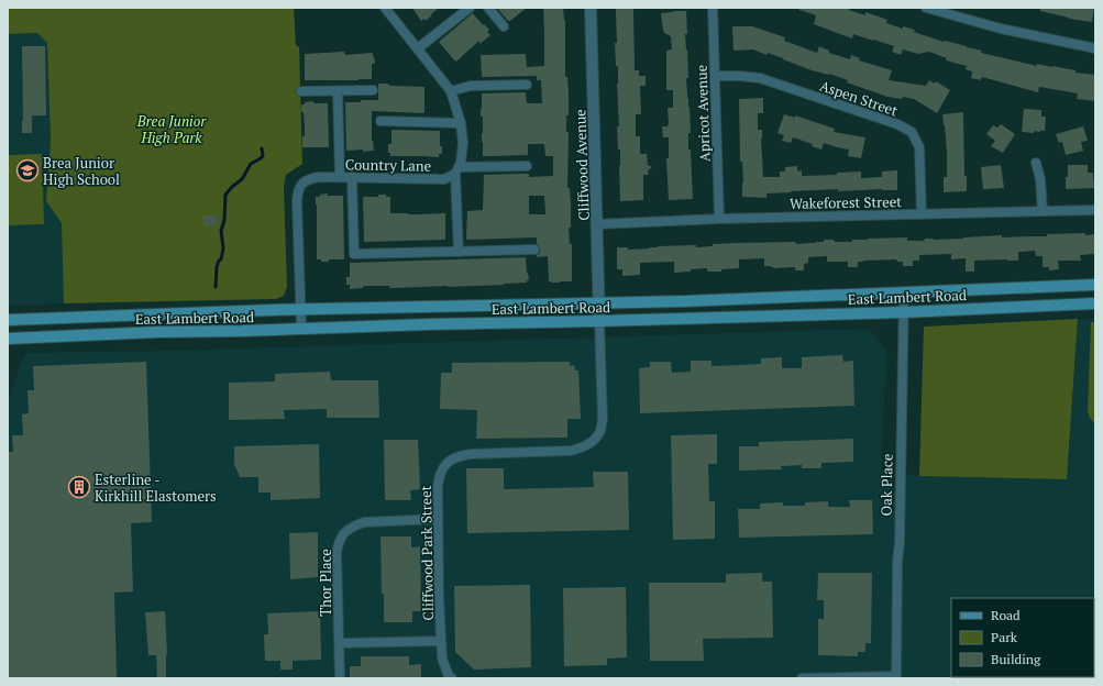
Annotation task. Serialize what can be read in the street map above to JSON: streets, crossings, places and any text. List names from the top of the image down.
{
  "streets": {
    "main road": ["East Lambert Road"],
    "street": [
      "Aspen Street",
      "Apricot Avenue",
      "Country Lane",
      "Cliffwood Avenue",
      "Wakeforest Street",
      "Oak Place",
      "Cliffwood Park Street",
      "Thor Place"
    ]
  },
  "crossings": [
    ["Aspen Street", "Apricot Avenue"],
    ["Aspen Street", "Wakeforest Street"],
    ["Apricot Avenue", "Wakeforest Street"],
    ["Country Lane", "East Lambert Road"],
    ["Cliffwood Avenue", "Wakeforest Street"],
    ["Cliffwood Avenue", "East Lambert Road"],
    ["Cliffwood Avenue", "Cliffwood Park Street"],
    ["East Lambert Road", "Oak Place"],
    ["East Lambert Road", "Cliffwood Park Street"],
    ["Cliffwood Park Street", "Thor Place"]
  ],
  "parks": ["Brea Junior High Park"],
  "places": {
    "school or university": ["Brea Junior High School"],
    "building": ["Esterline - Kirkhill Elastomers"]
  },
  "legend": ["Road", "Park", "Building"]
}
